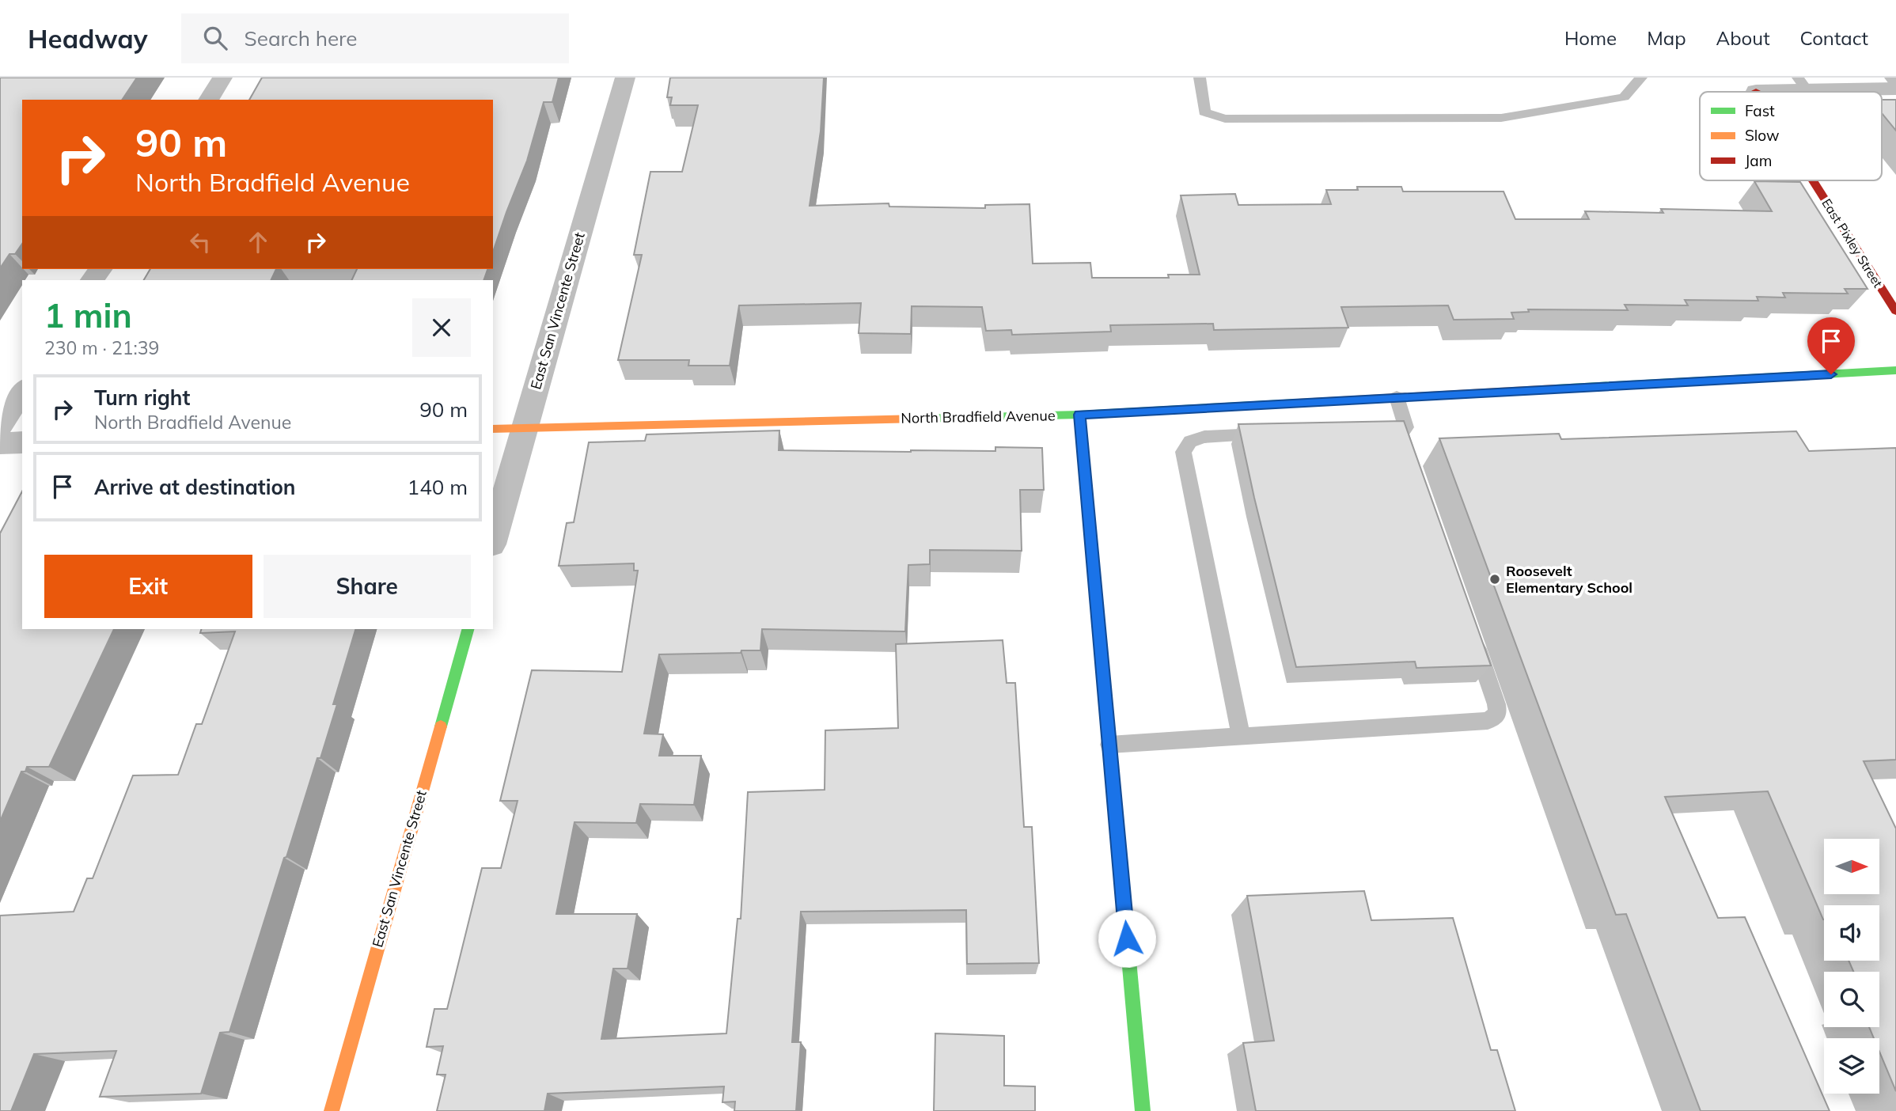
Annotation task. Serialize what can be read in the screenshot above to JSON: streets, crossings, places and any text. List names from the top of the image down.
{
  "streets": {
    "street": ["East Pixley Street", "East San Vincente Street", "North Bradfield Avenue"]
  },
  "crossings": [
    ["East San Vincente Street", "North Bradfield Avenue"]
  ],
  "places": ["Roosevelt Elementary School"],
  "legend": ["Fast", "Slow", "Jam"],
  "north": "right",
  "page": {
    "header": "Headway",
    "search": "Search here",
    "nav": [
      "Home",
      "Map",
      "About",
      "Contact"
    ],
    "turn": ["90 m", "North Bradfield Avenue"],
    "heading": ["1 min", "230 m · 21:39"],
    "list": [
      {
        "name": "Turn right",
        "note": "North Bradfield Avenue",
        "value": "90 m"
      },
      {
        "name": "Arrive at destination",
        "value": "140 m"
      }
    ],
    "buttons": ["Exit", "Share"]
  }
}
